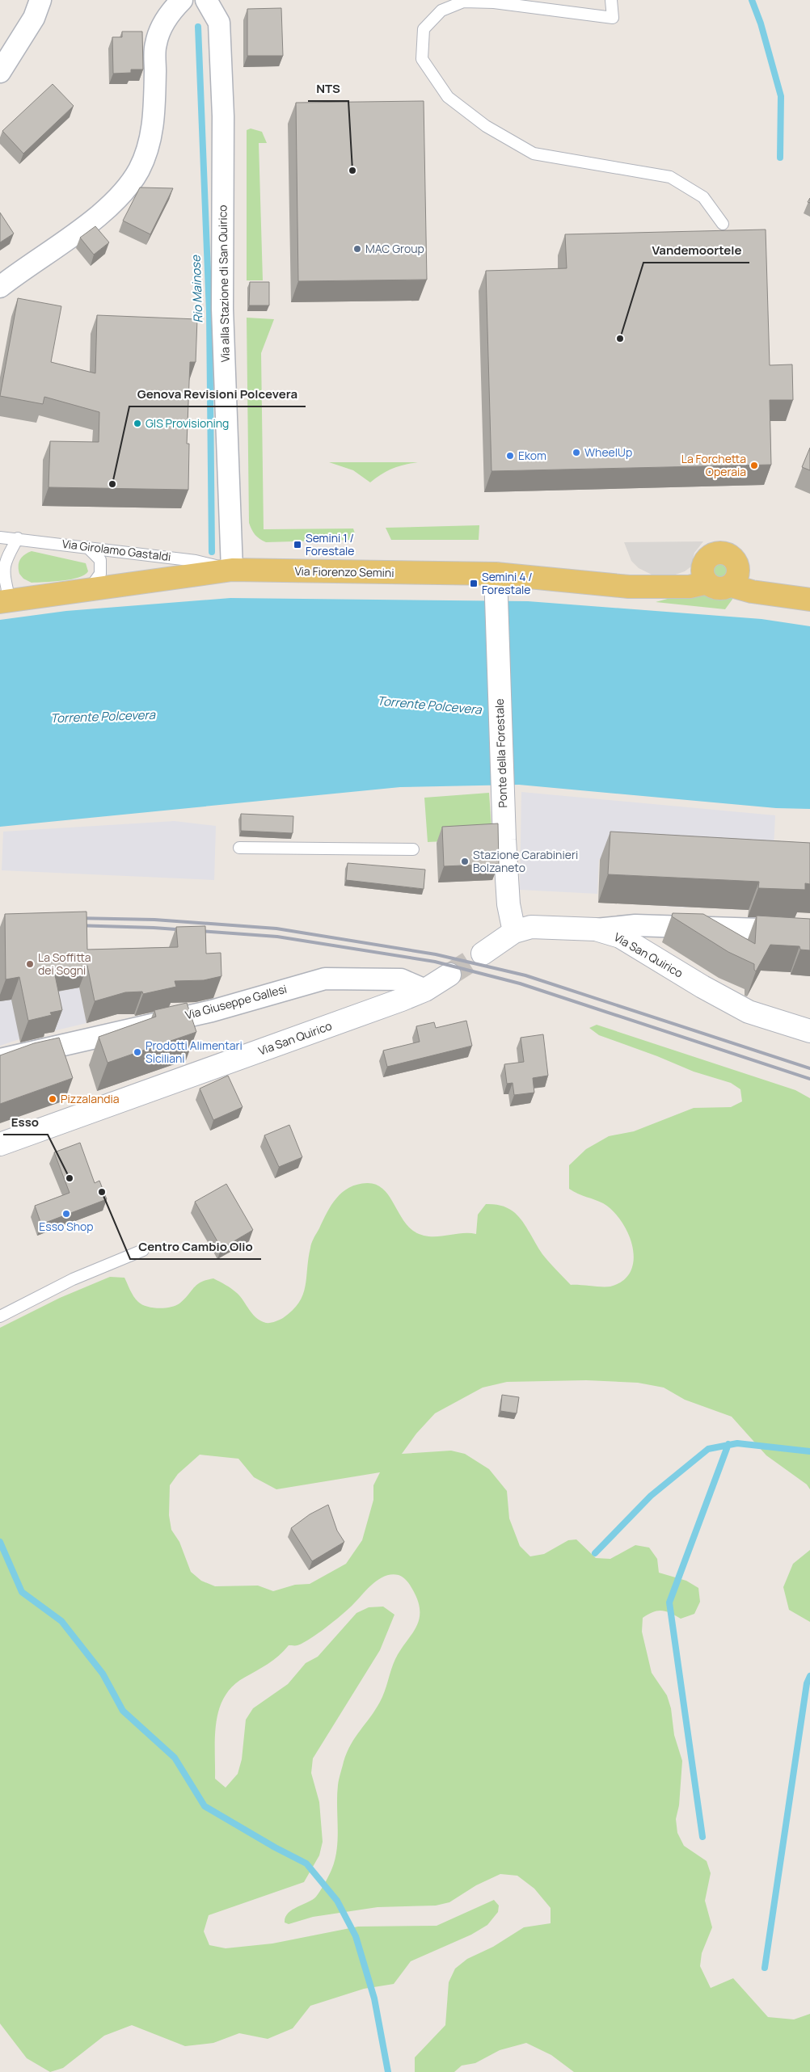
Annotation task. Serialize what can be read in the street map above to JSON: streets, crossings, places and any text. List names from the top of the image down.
{
  "streets": {
    "main road": ["Via Fiorenzo Semini", "Ponte della Forestale", "Via San Quirico"],
    "street": ["Via alla Stazione di San Quirico", "Via Giuseppe Gallesi"],
    "lane": ["Via Girolamo Gastaldi"]
  },
  "crossings": [
    ["Via alla Stazione di San Quirico", "Via Girolamo Gastaldi"],
    ["Via alla Stazione di San Quirico", "Via Fiorenzo Semini"],
    ["Via Girolamo Gastaldi", "Via Fiorenzo Semini"],
    ["Via Fiorenzo Semini", "Ponte della Forestale"],
    ["Ponte della Forestale", "Via San Quirico"],
    ["Via San Quirico", "Via Giuseppe Gallesi"]
  ],
  "water": ["Rio Mainose", "Torrente Polcevera"],
  "places": {
    "other": [
      "NTS",
      "MAC Group",
      "Vandemoortele",
      "GIS Provisioning",
      "WheelUp",
      "Ekom",
      "La Forchetta Operaia",
      "Genova Revisioni Polcevera",
      "Stazione Carabinieri Bolzaneto",
      "La Soffitta dei Sogni",
      "Prodotti Alimentari Siciliani",
      "Pizzalandia",
      "Esso",
      "Centro Cambio Olio",
      "Esso Shop"
    ],
    "transit": ["Semini 1 / Forestale", "Semini 4 / Forestale"]
  }
}
